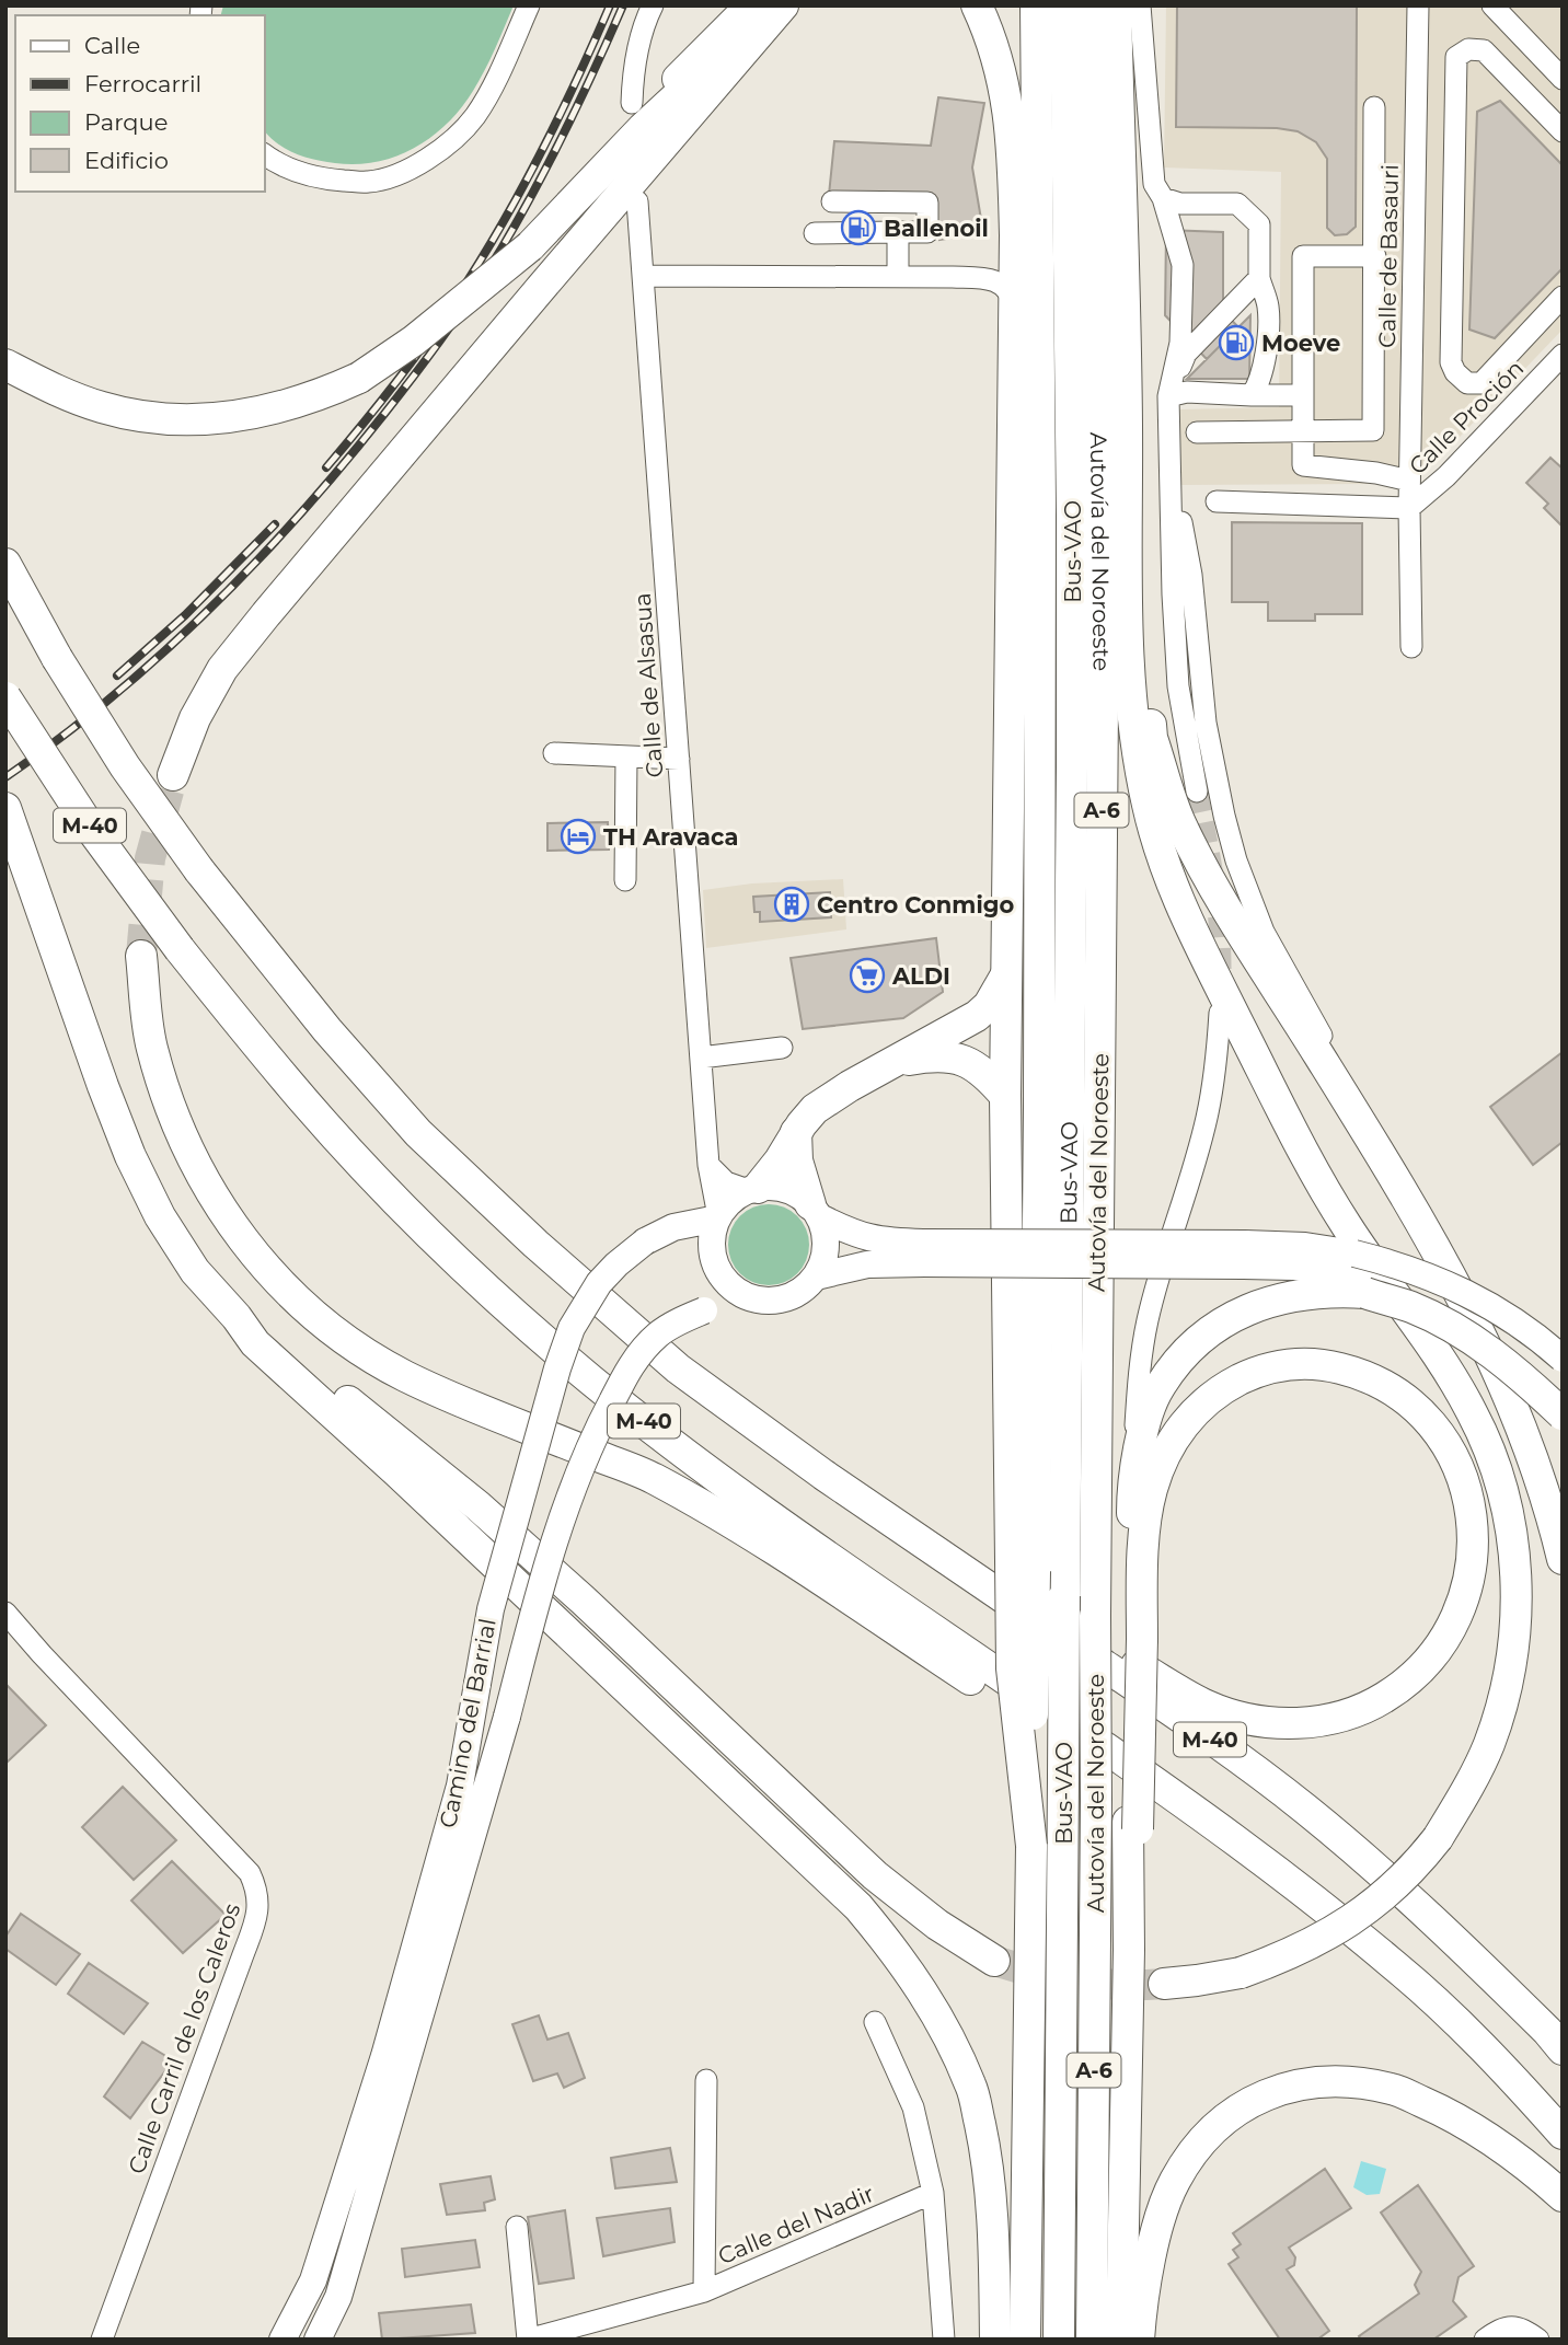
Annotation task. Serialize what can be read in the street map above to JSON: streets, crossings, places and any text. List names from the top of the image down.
{
  "streets": {
    "highway": [
      "Bus-VAO",
      "Autovía del Noroeste",
      "A-6",
      "M-40"
    ],
    "main road": ["Camino del Barrial"],
    "street": [
      "Calle de Basauri",
      "Calle Proción",
      "Calle de Alsasua",
      "Calle Carril de los Caleros",
      "Calle del Nadir"
    ]
  },
  "crossings": [
    ["Calle de Basauri", "Calle Proción"],
    ["Calle de Alsasua", "Camino del Barrial"]
  ],
  "places": {
    "fuel station": ["Ballenoil", "Moeve"],
    "hotel": ["TH Aravaca"],
    "building": ["Centro Conmigo"],
    "supermarket": ["ALDI"]
  },
  "legend": [
    "Calle",
    "Ferrocarril",
    "Parque",
    "Edificio"
  ]
}
